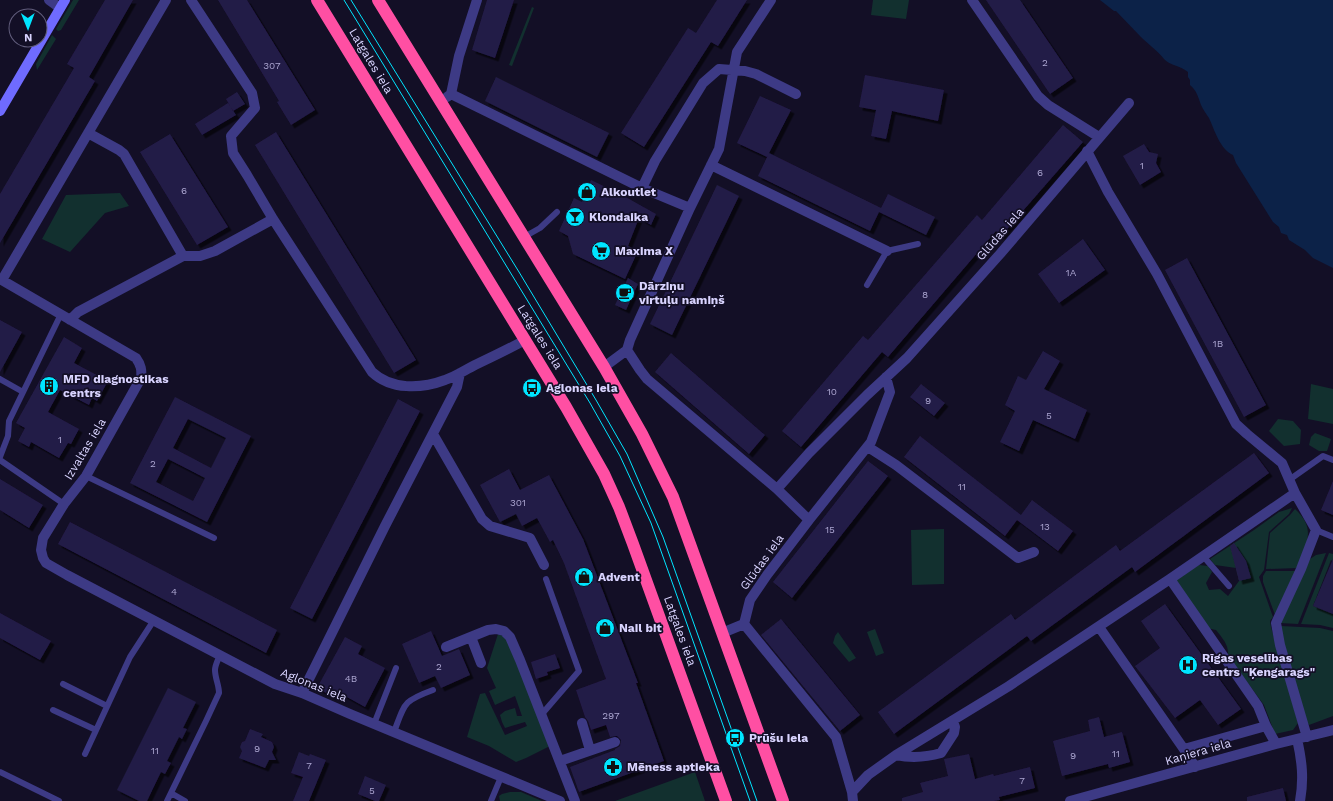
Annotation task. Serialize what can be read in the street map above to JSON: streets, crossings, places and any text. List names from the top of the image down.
{
  "streets": {
    "highway": ["Latgales iela"],
    "street": [
      "Glūdas iela",
      "Izvaltas iela",
      "Aglonas iela",
      "Kaņiera iela"
    ]
  },
  "crossings": [
    ["Izvaltas iela", "Aglonas iela"]
  ],
  "places": {
    "shop": ["Alkoutlet", "Advent", "Nail bit"],
    "bar": ["Klondaika"],
    "supermarket": ["Maxima X"],
    "cafe": ["Dārziņu virtuļu namiņš"],
    "building": ["MFD diagnostikas centrs"],
    "bus stop": ["Aglonas iela", "Prūšu iela"],
    "hospital": ["Rīgas veselības centrs \"Ķengarags\""],
    "pharmacy": ["Mēness aptieka"]
  },
  "house_numbers": [
    "2",
    "307",
    "1",
    "6",
    "6",
    "1A",
    "8",
    "1B",
    "10",
    "9",
    "5",
    "1",
    "2",
    "11",
    "301",
    "13",
    "15",
    "4",
    "2",
    "4B",
    "297",
    "9",
    "11",
    "11",
    "9",
    "7",
    "7",
    "5"
  ],
  "north": "bottom"
}
